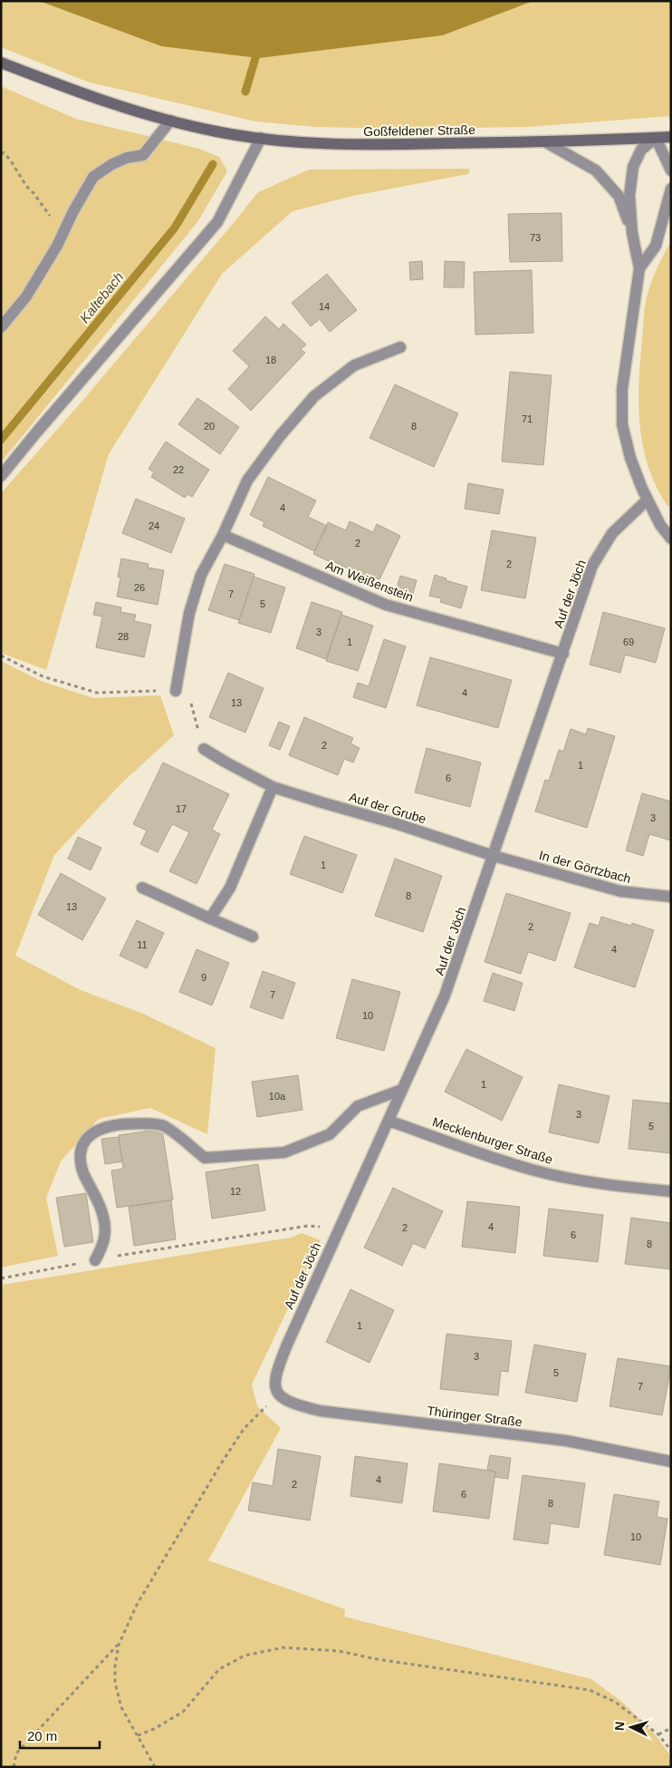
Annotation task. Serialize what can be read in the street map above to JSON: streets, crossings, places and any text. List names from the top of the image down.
{
  "streets": {
    "main road": ["Goßfeldener Straße"],
    "street": [
      "Am Weißenstein",
      "Auf der Jöch",
      "Auf der Grube",
      "In der Görtzbach",
      "Mecklenburger Straße",
      "Thüringer Straße"
    ]
  },
  "crossings": [
    ["Am Weißenstein", "Auf der Jöch"],
    ["Auf der Jöch", "Auf der Grube"],
    ["Auf der Jöch", "In der Görtzbach"],
    ["Auf der Jöch", "Mecklenburger Straße"],
    ["Auf der Jöch", "Thüringer Straße"],
    ["Auf der Grube", "In der Görtzbach"]
  ],
  "water": ["Kaltebach"],
  "house_numbers": [
    "73",
    "14",
    "18",
    "71",
    "20",
    "8",
    "22",
    "4",
    "24",
    "2",
    "2",
    "26",
    "7",
    "5",
    "3",
    "28",
    "1",
    "69",
    "4",
    "13",
    "2",
    "1",
    "6",
    "17",
    "3",
    "1",
    "8",
    "13",
    "2",
    "11",
    "4",
    "9",
    "7",
    "10",
    "1",
    "10a",
    "3",
    "5",
    "12",
    "4",
    "2",
    "6",
    "8",
    "1",
    "3",
    "5",
    "7",
    "4",
    "2",
    "6",
    "8",
    "10"
  ],
  "scale_bar": "20 m",
  "north": "left"
}
